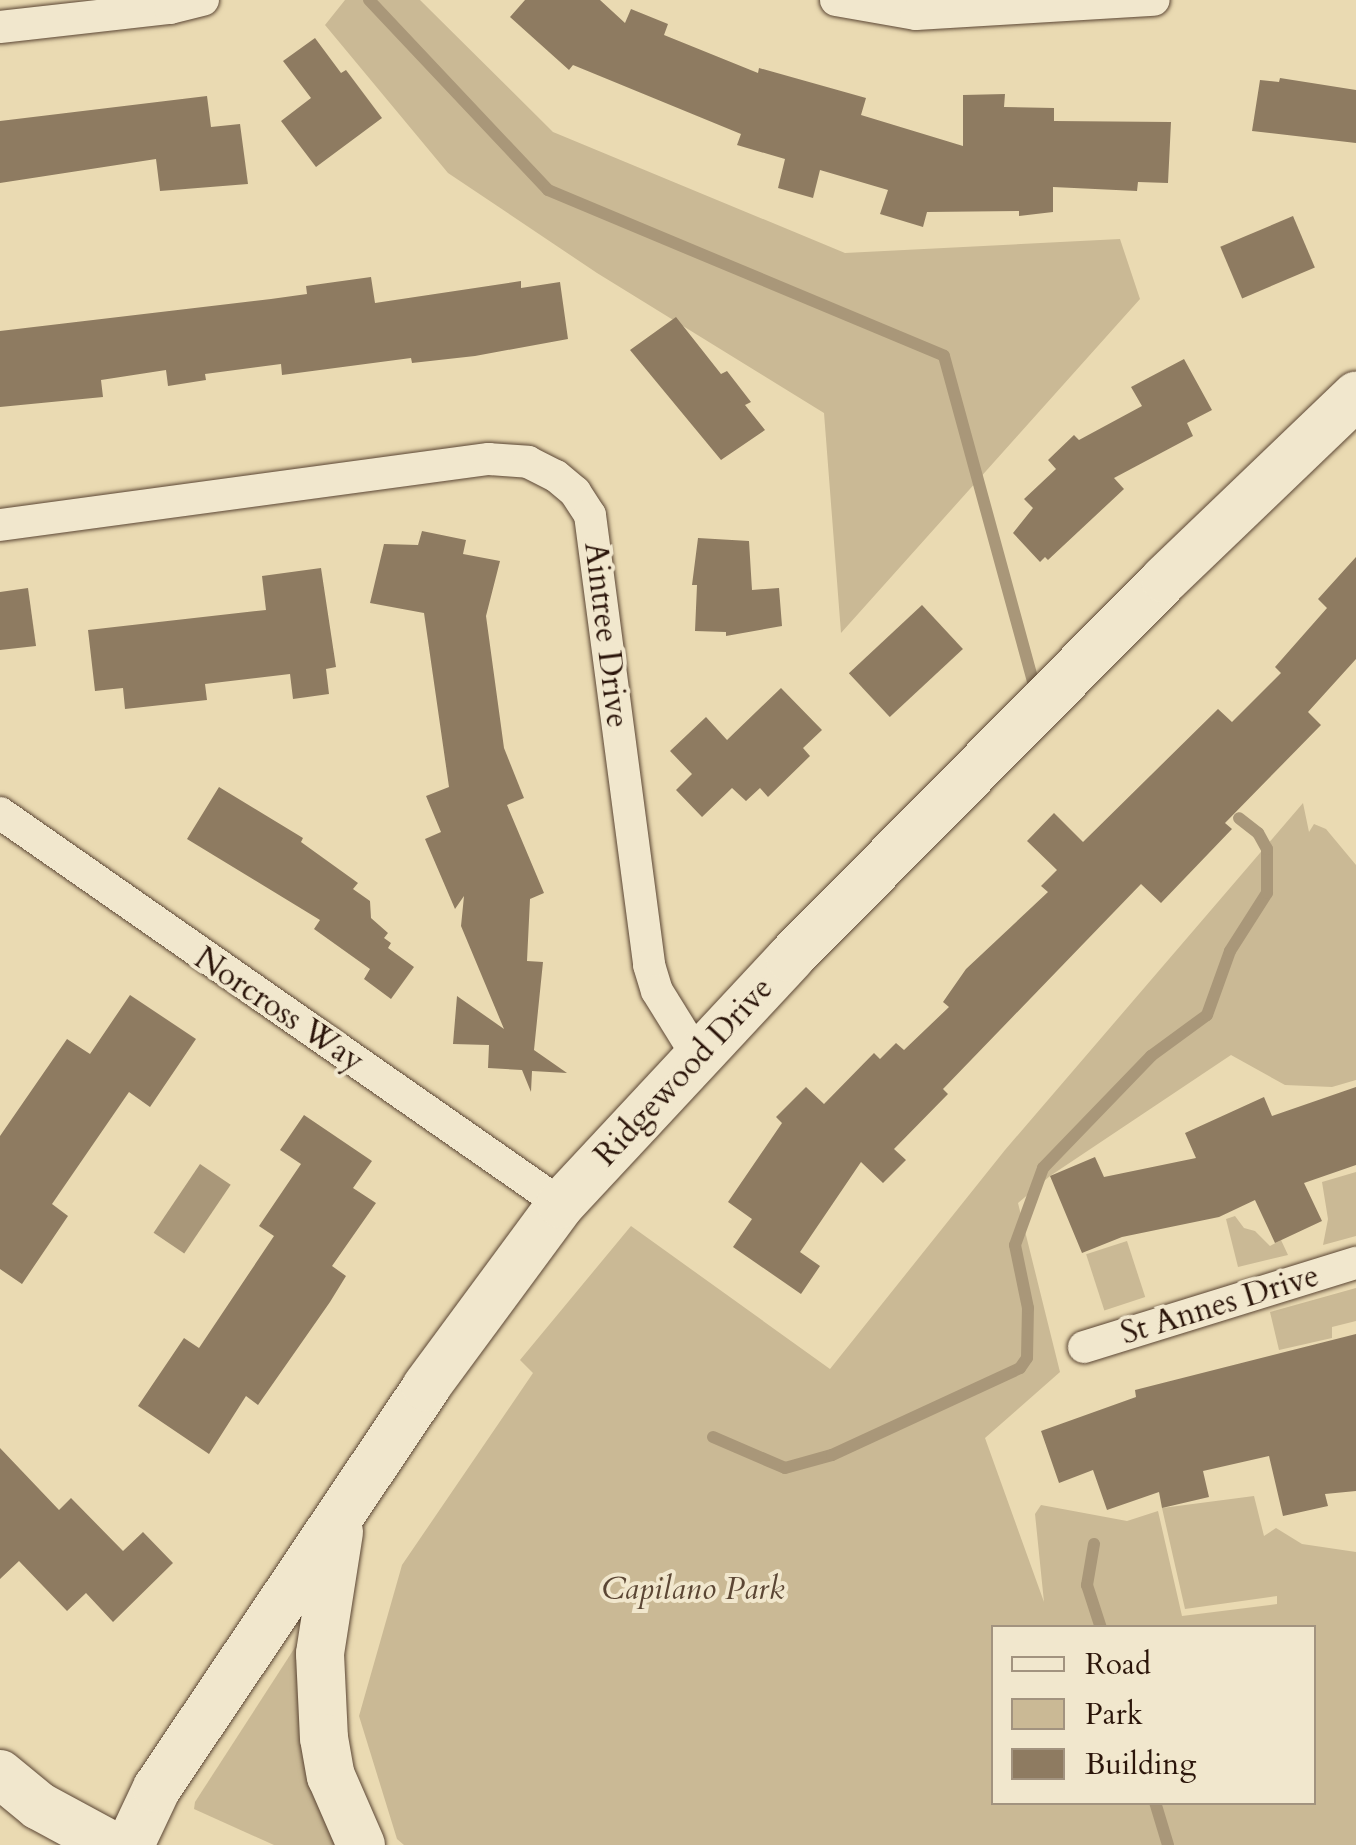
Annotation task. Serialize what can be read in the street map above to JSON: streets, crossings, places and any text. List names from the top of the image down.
{
  "streets": {
    "main road": ["Ridgewood Drive"],
    "street": ["Aintree Drive", "Norcross Way", "St Annes Drive"]
  },
  "crossings": [
    ["Aintree Drive", "Ridgewood Drive"],
    ["Norcross Way", "Ridgewood Drive"]
  ],
  "parks": ["Capilano Park"],
  "legend": ["Road", "Park", "Building"]
}
